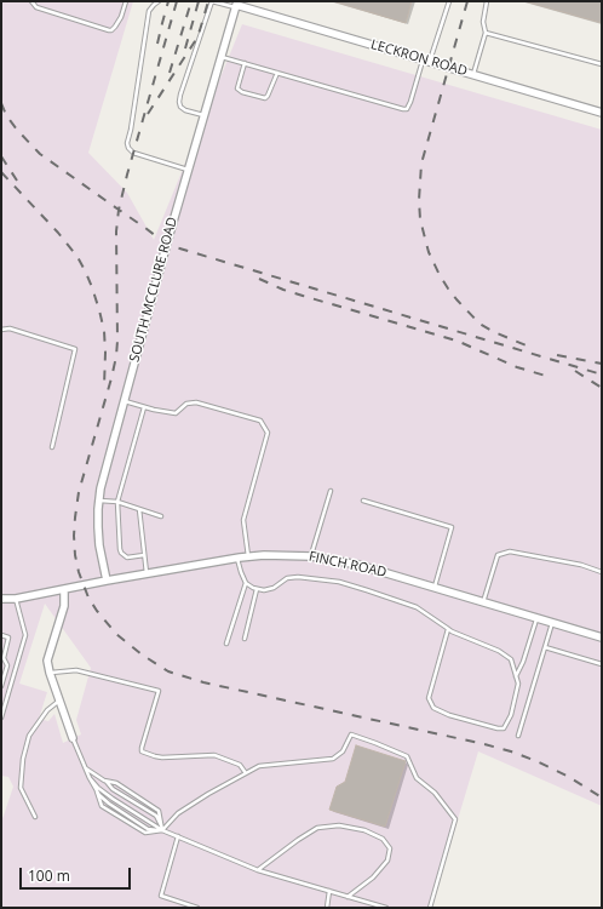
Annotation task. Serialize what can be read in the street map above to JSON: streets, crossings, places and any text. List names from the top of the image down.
{
  "streets": {
    "street": ["LECKRON ROAD", "SOUTH MCCLURE ROAD", "FINCH ROAD"]
  },
  "crossings": [
    ["LECKRON ROAD", "SOUTH MCCLURE ROAD"],
    ["SOUTH MCCLURE ROAD", "FINCH ROAD"]
  ],
  "scale_bar": "100 m"
}
